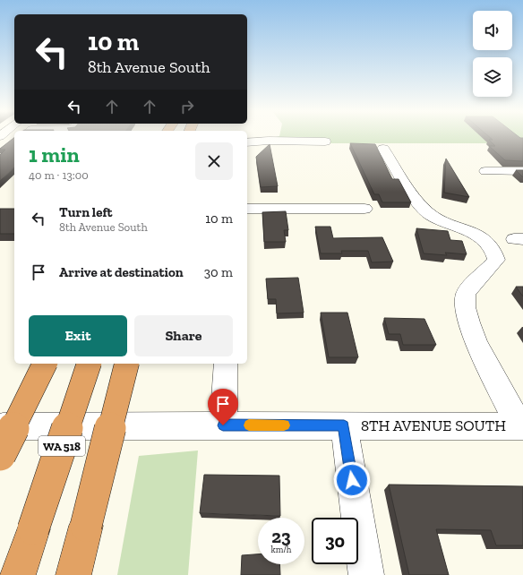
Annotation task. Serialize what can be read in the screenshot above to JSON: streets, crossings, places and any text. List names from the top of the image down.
{
  "streets": {
    "highway": ["WA 518"],
    "street": ["8TH AVENUE SOUTH"]
  },
  "page": {
    "turn": ["10 m", "8th Avenue South"],
    "heading": ["1 min", "40 m · 13:00"],
    "list": [
      {
        "name": "Turn left",
        "note": "8th Avenue South",
        "value": "10 m"
      },
      {
        "name": "Arrive at destination",
        "value": "30 m"
      }
    ],
    "buttons": ["Exit", "Share"],
    "speed": "23 km/h",
    "limit": "30"
  }
}
